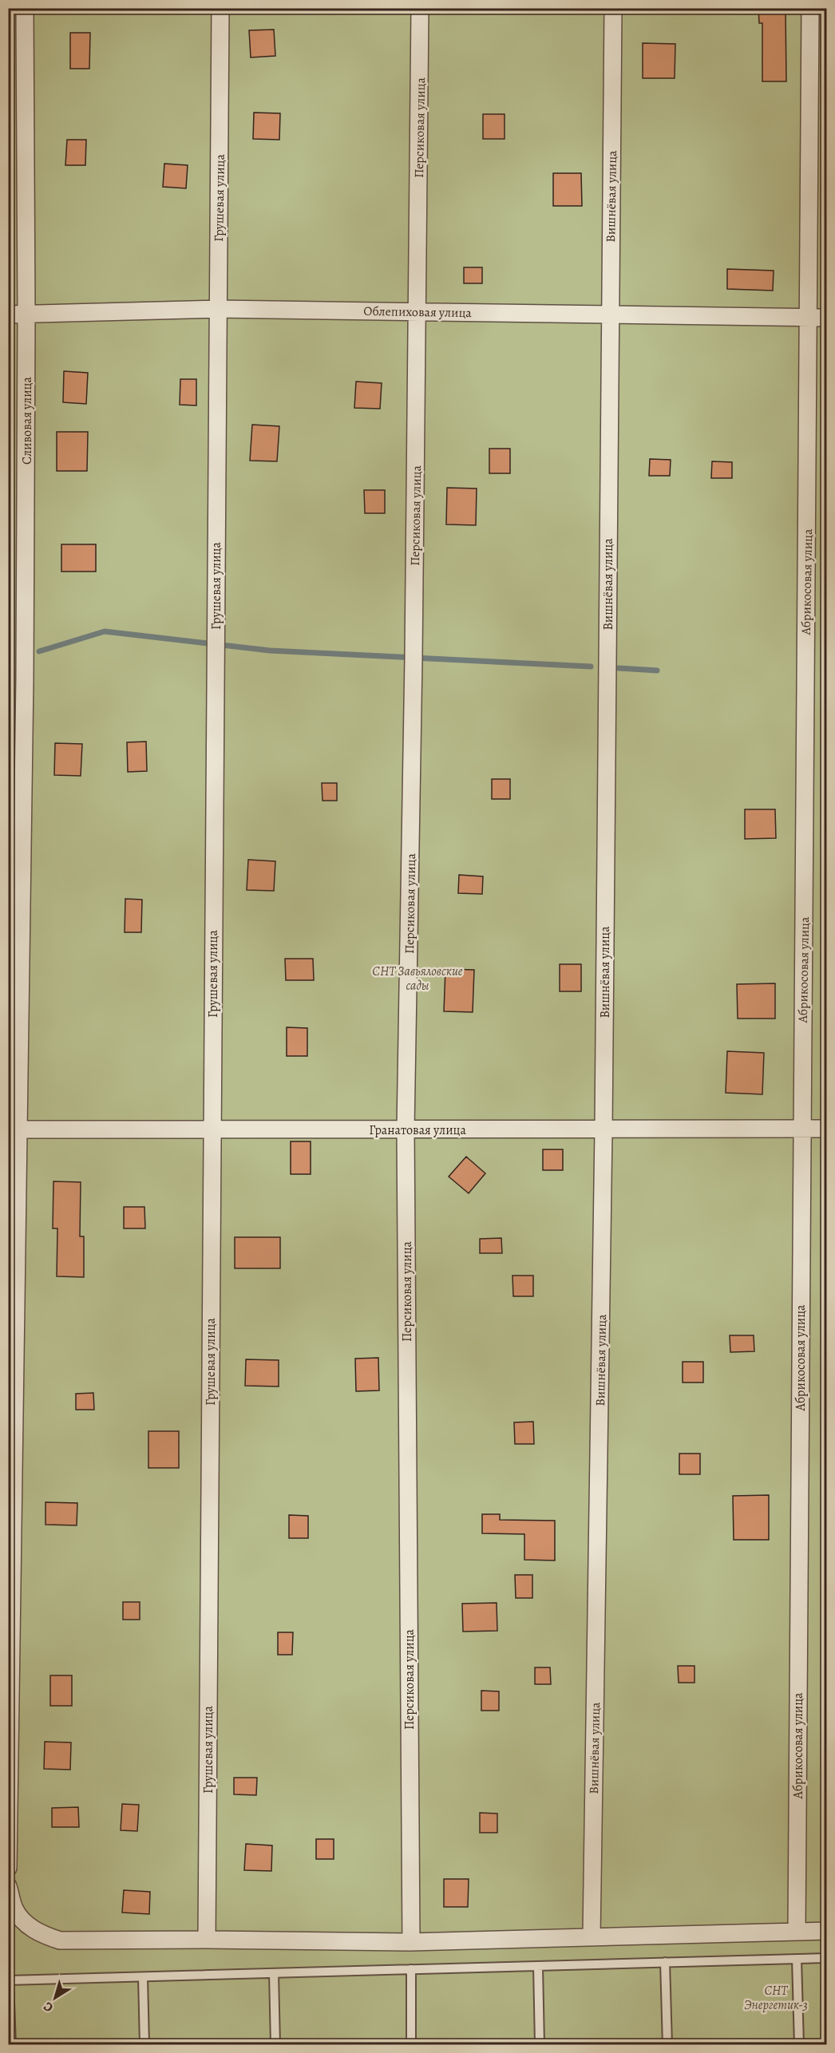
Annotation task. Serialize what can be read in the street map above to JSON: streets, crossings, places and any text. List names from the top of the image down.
{
  "streets": {
    "street": [
      "Персиковая улица",
      "Вишнёвая улица",
      "Грушевая улица",
      "Облепиховая улица",
      "Сливовая улица",
      "Абрикосовая улица",
      "Гранатовая улица"
    ]
  },
  "crossings": [
    ["Персиковая улица", "Облепиховая улица"],
    ["Персиковая улица", "Гранатовая улица"],
    ["Вишнёвая улица", "Облепиховая улица"],
    ["Вишнёвая улица", "Гранатовая улица"],
    ["Грушевая улица", "Облепиховая улица"],
    ["Грушевая улица", "Гранатовая улица"],
    ["Облепиховая улица", "Сливовая улица"],
    ["Облепиховая улица", "Абрикосовая улица"],
    ["Сливовая улица", "Гранатовая улица"],
    ["Абрикосовая улица", "Гранатовая улица"]
  ],
  "parks": ["СНТ Завьяловские сады", "СНТ Энергетик-3"],
  "north": "bottom left"
}
